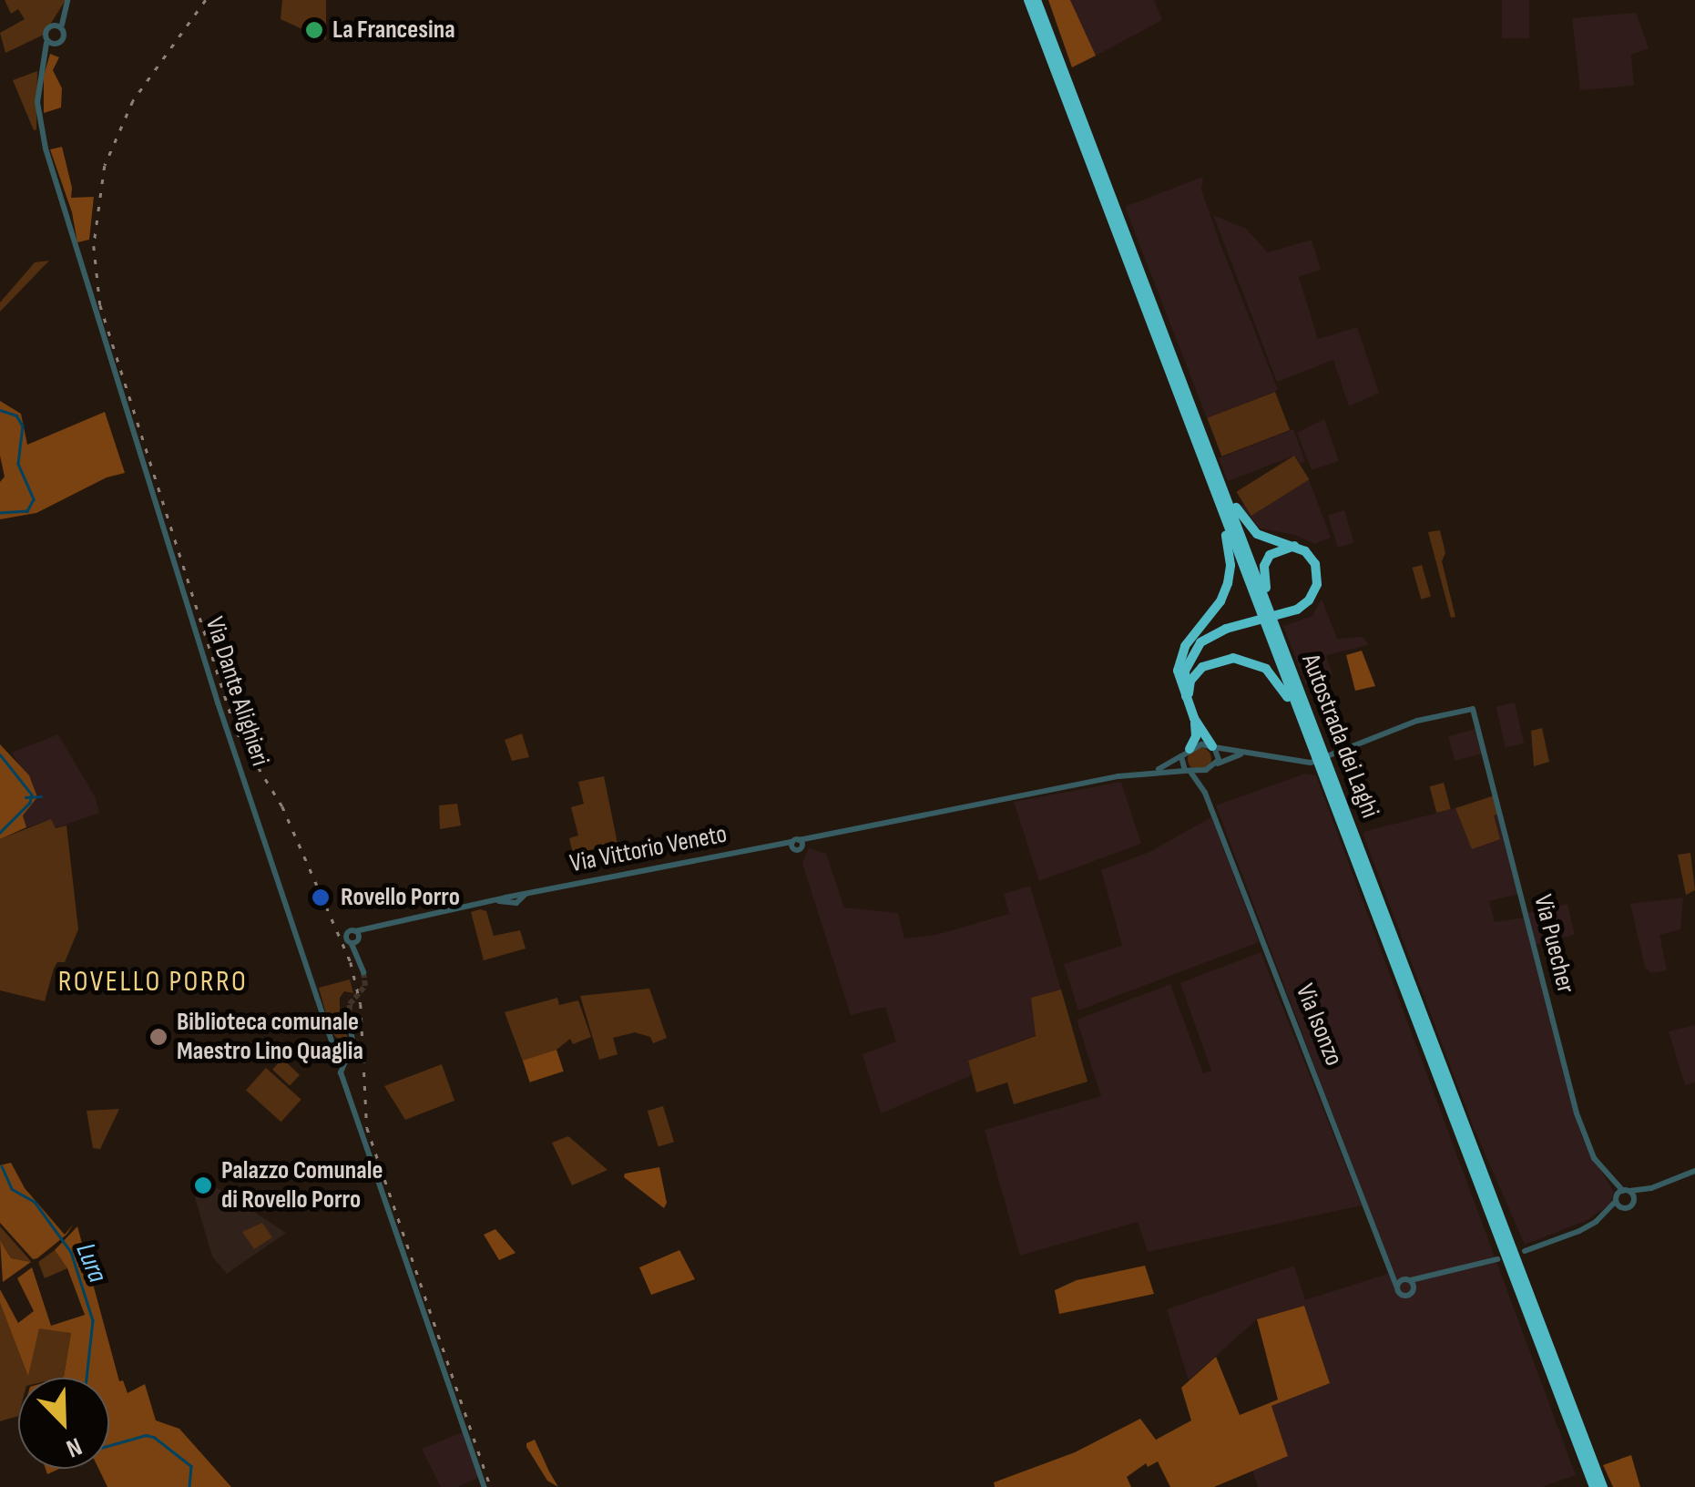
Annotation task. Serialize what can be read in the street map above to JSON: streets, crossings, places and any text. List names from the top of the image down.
{
  "streets": {
    "highway": ["Autostrada dei Laghi"],
    "street": [
      "Via Dante Alighieri",
      "Via Vittorio Veneto",
      "Via Puecher",
      "Via Isonzo"
    ]
  },
  "districts": ["ROVELLO PORRO"],
  "water": ["Lura"],
  "places": [
    "La Francesina",
    "Rovello Porro",
    "Biblioteca comunale Maestro Lino Quaglia",
    "Palazzo Comunale di Rovello Porro"
  ],
  "north": "bottom right"
}
